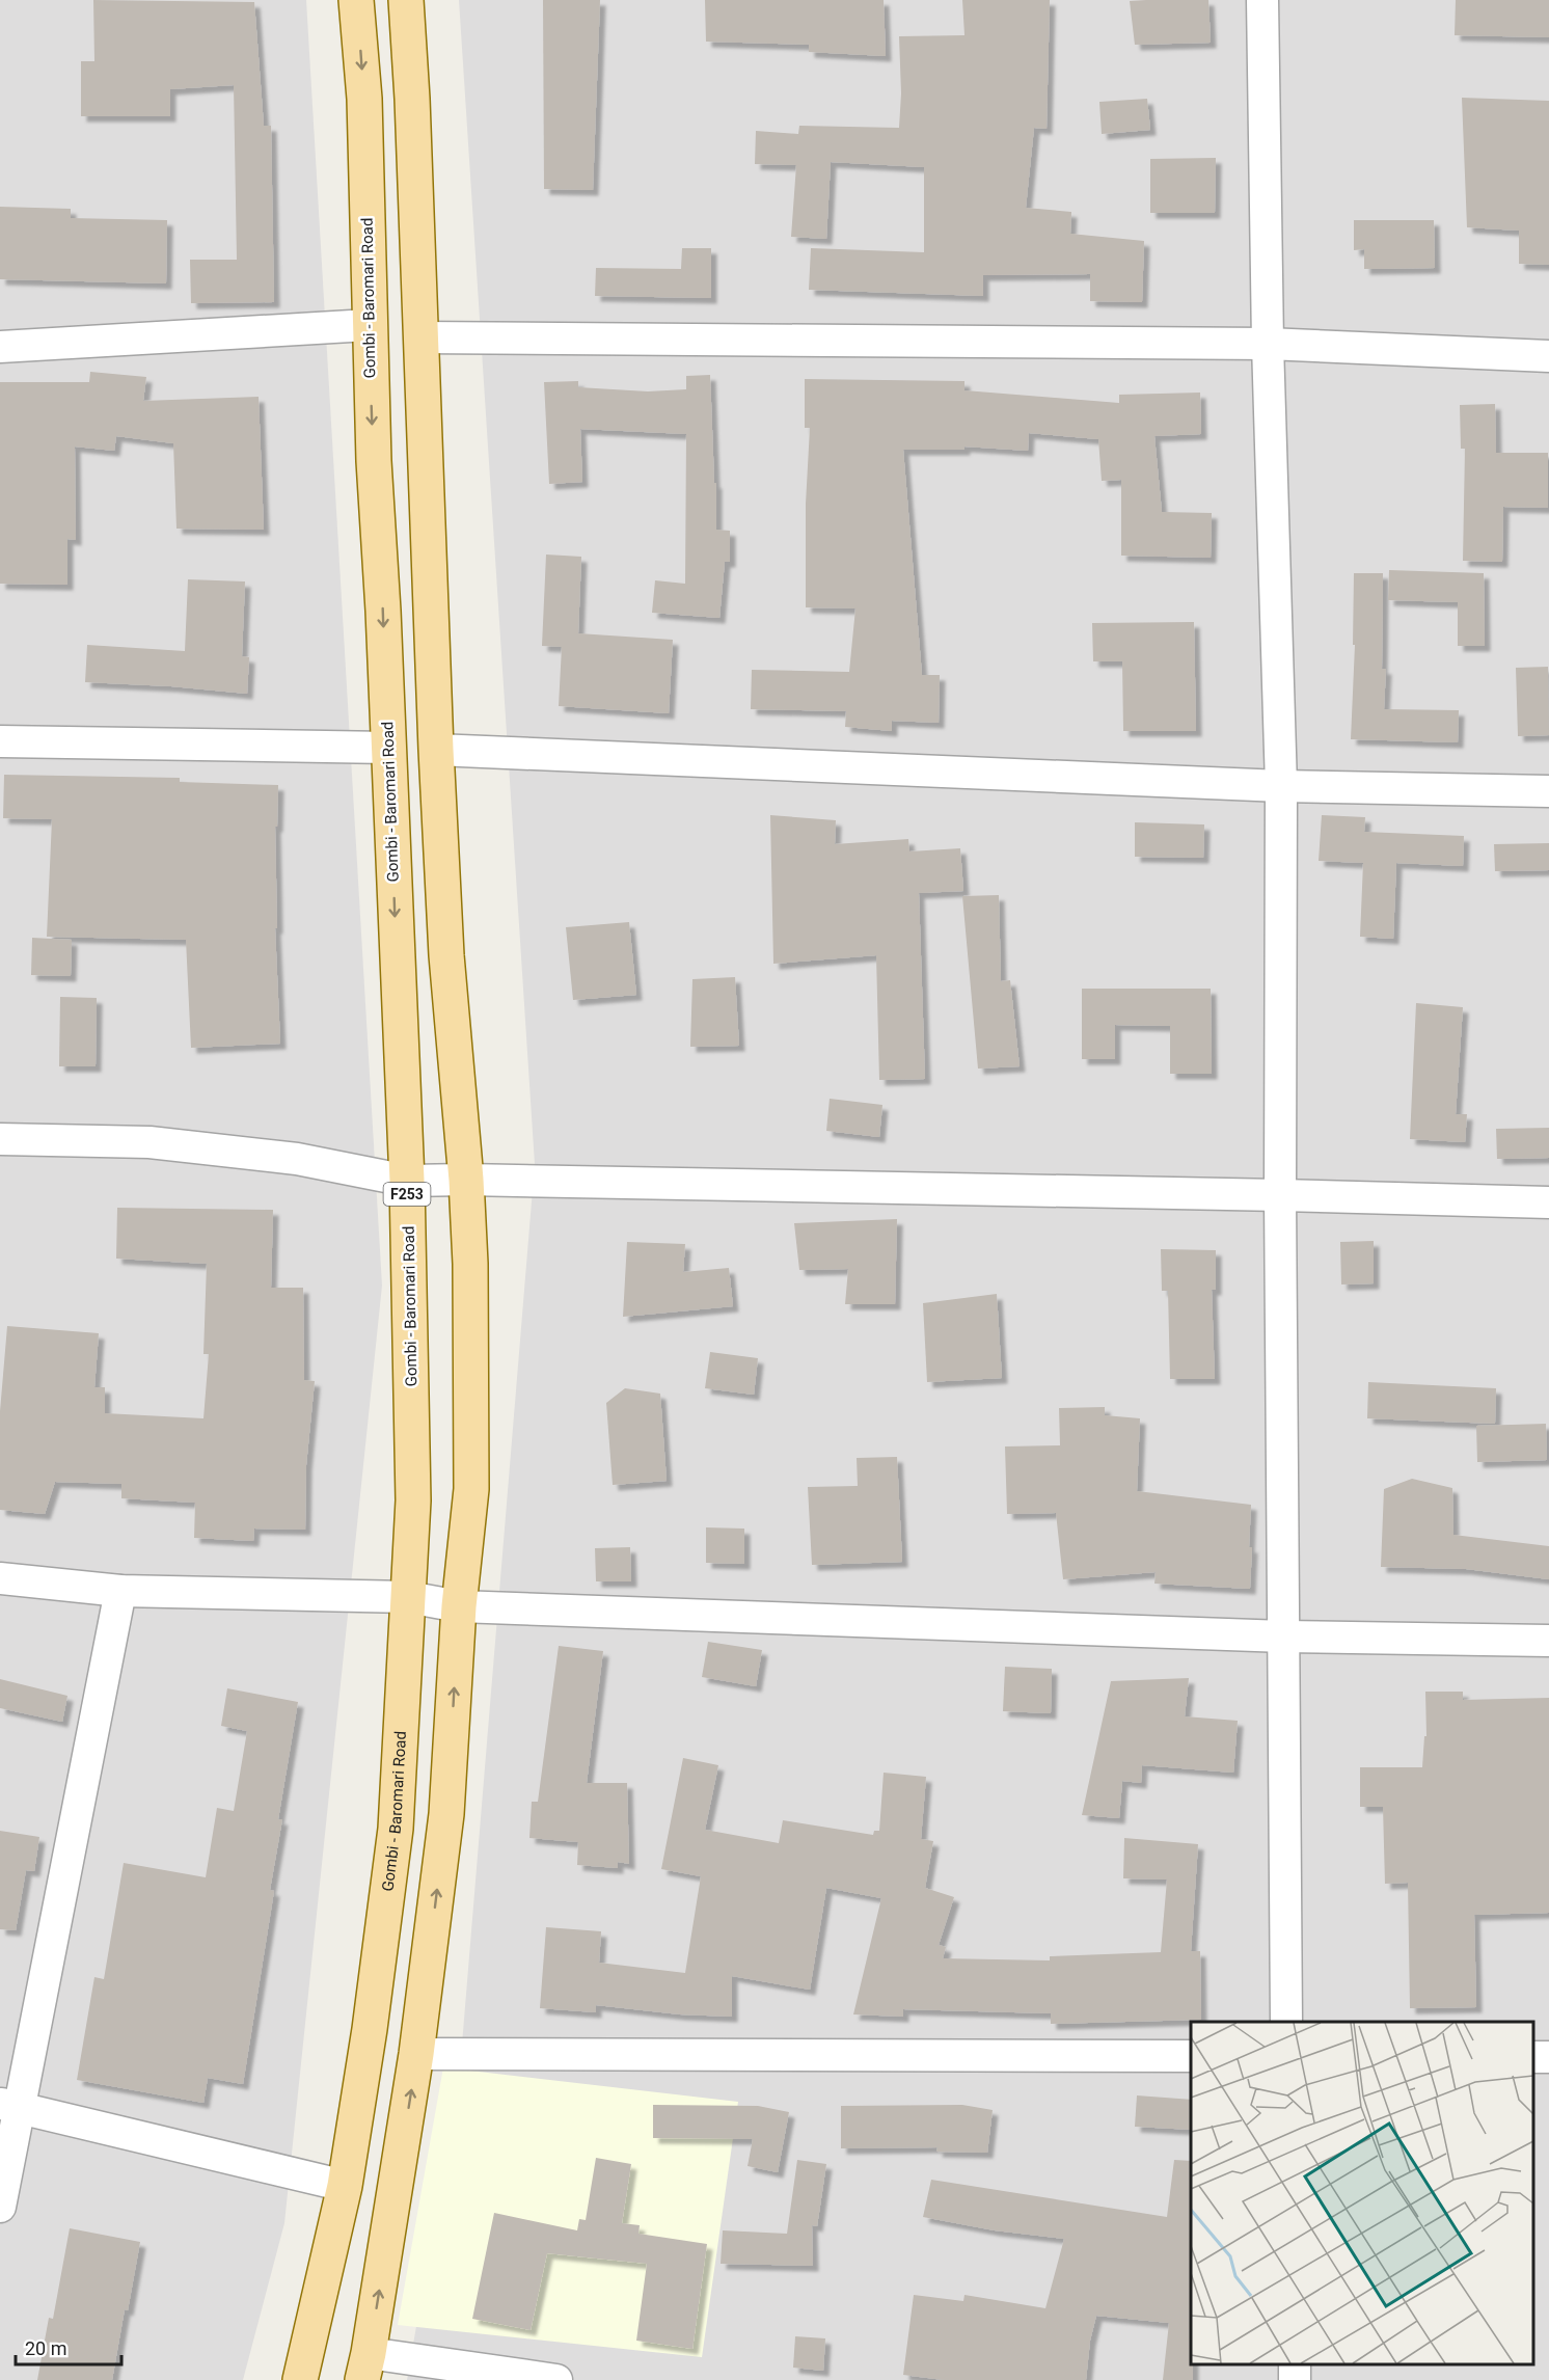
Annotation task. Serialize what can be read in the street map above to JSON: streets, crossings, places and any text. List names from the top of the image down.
{
  "streets": {
    "main road": ["Gombi - Baromari Road", "F253"]
  },
  "scale_bar": "20 m"
}
